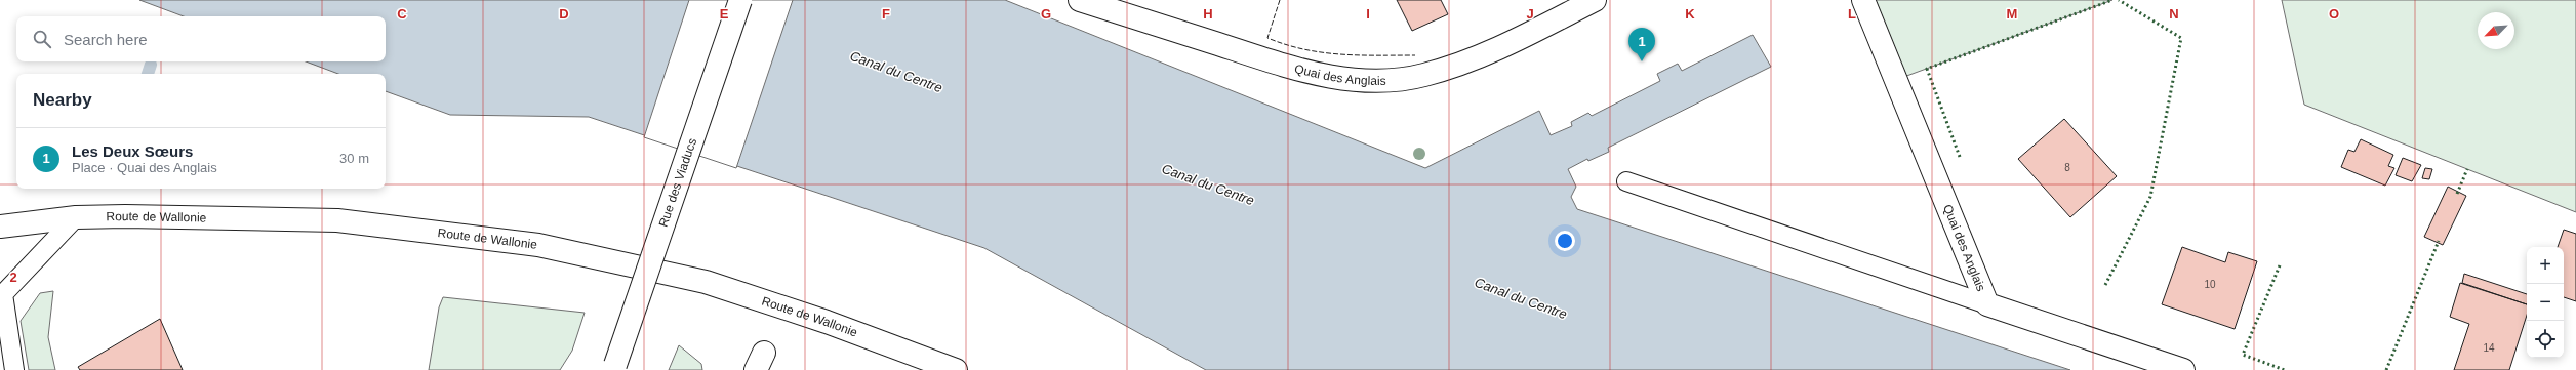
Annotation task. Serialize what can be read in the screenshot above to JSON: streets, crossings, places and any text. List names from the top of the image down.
{
  "streets": {
    "main road": ["Quai des Anglais", "Rue des Viaducs", "Route de Wallonie"]
  },
  "water": ["Canal du Centre"],
  "house_numbers": ["8", "10", "14"],
  "north": "bottom left",
  "page": {
    "search": "Search here",
    "pins": "1",
    "heading": "Nearby",
    "list": [
      {
        "mark": "1",
        "name": "Les Deux Sœurs",
        "note": "Place · Quai des Anglais",
        "value": "30 m"
      }
    ],
    "map_buttons": ["+", "−"]
  },
  "grid": {
    "columns": [
      "C",
      "D",
      "E",
      "F",
      "G",
      "H",
      "I",
      "J",
      "K",
      "L",
      "M",
      "N",
      "O"
    ],
    "rows": ["2"]
  }
}
